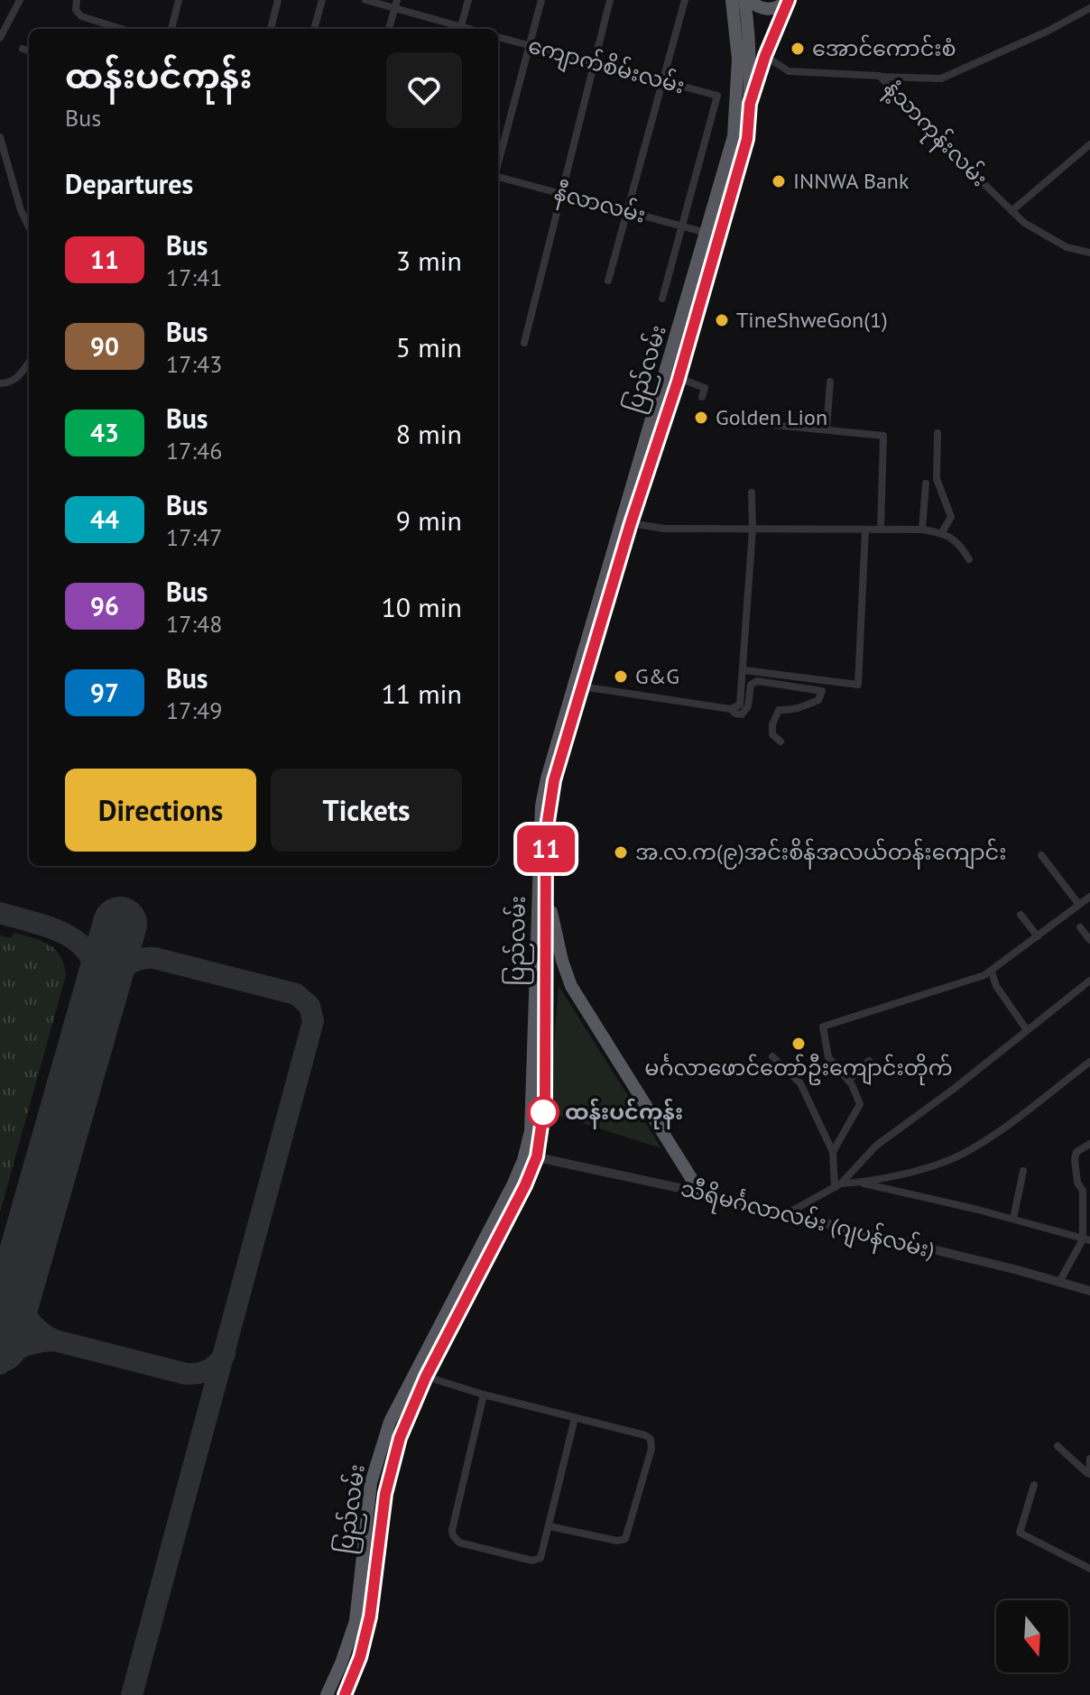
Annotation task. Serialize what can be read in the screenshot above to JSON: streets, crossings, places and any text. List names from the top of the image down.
{
  "streets": {
    "highway": ["ပြည်လမ်း"],
    "street": [
      "ကျောက်စိမ်းလမ်း",
      "နံ့သာကုန်းလမ်း",
      "နီလာလမ်း",
      "သီရိမင်္ဂလာလမ်း (ဂျပန်လမ်း)"
    ]
  },
  "crossings": [
    ["ကျောက်စိမ်းလမ်း", "နီလာလမ်း"],
    ["နီလာလမ်း", "ပြည်လမ်း"],
    ["ပြည်လမ်း", "သီရိမင်္ဂလာလမ်း (ဂျပန်လမ်း)"]
  ],
  "places": [
    "အောင်ကောင်းစံ",
    "INNWA Bank",
    "TineShweGon(1)",
    "Golden Lion",
    "G&G",
    "အ.လ.က(၉)အင်းစိန်အလယ်တန်းကျောင်း",
    "မင်္ဂလာဖောင်တော်ဦးကျောင်းတိုက်",
    "ထန်းပင်ကုန်း"
  ],
  "lines": ["bus line 11"],
  "north": "bottom",
  "page": {
    "on_map": "11",
    "heading": [
      ["ထန်းပင်ကုန်း", "Bus"],
      "Departures"
    ],
    "list": [
      {
        "mark": "11",
        "name": "Bus",
        "note": "17:41",
        "value": "3 min"
      },
      {
        "mark": "90",
        "name": "Bus",
        "note": "17:43",
        "value": "5 min"
      },
      {
        "mark": "43",
        "name": "Bus",
        "note": "17:46",
        "value": "8 min"
      },
      {
        "mark": "44",
        "name": "Bus",
        "note": "17:47",
        "value": "9 min"
      },
      {
        "mark": "96",
        "name": "Bus",
        "note": "17:48",
        "value": "10 min"
      },
      {
        "mark": "97",
        "name": "Bus",
        "note": "17:49",
        "value": "11 min"
      }
    ],
    "buttons": ["Directions", "Tickets"]
  }
}
